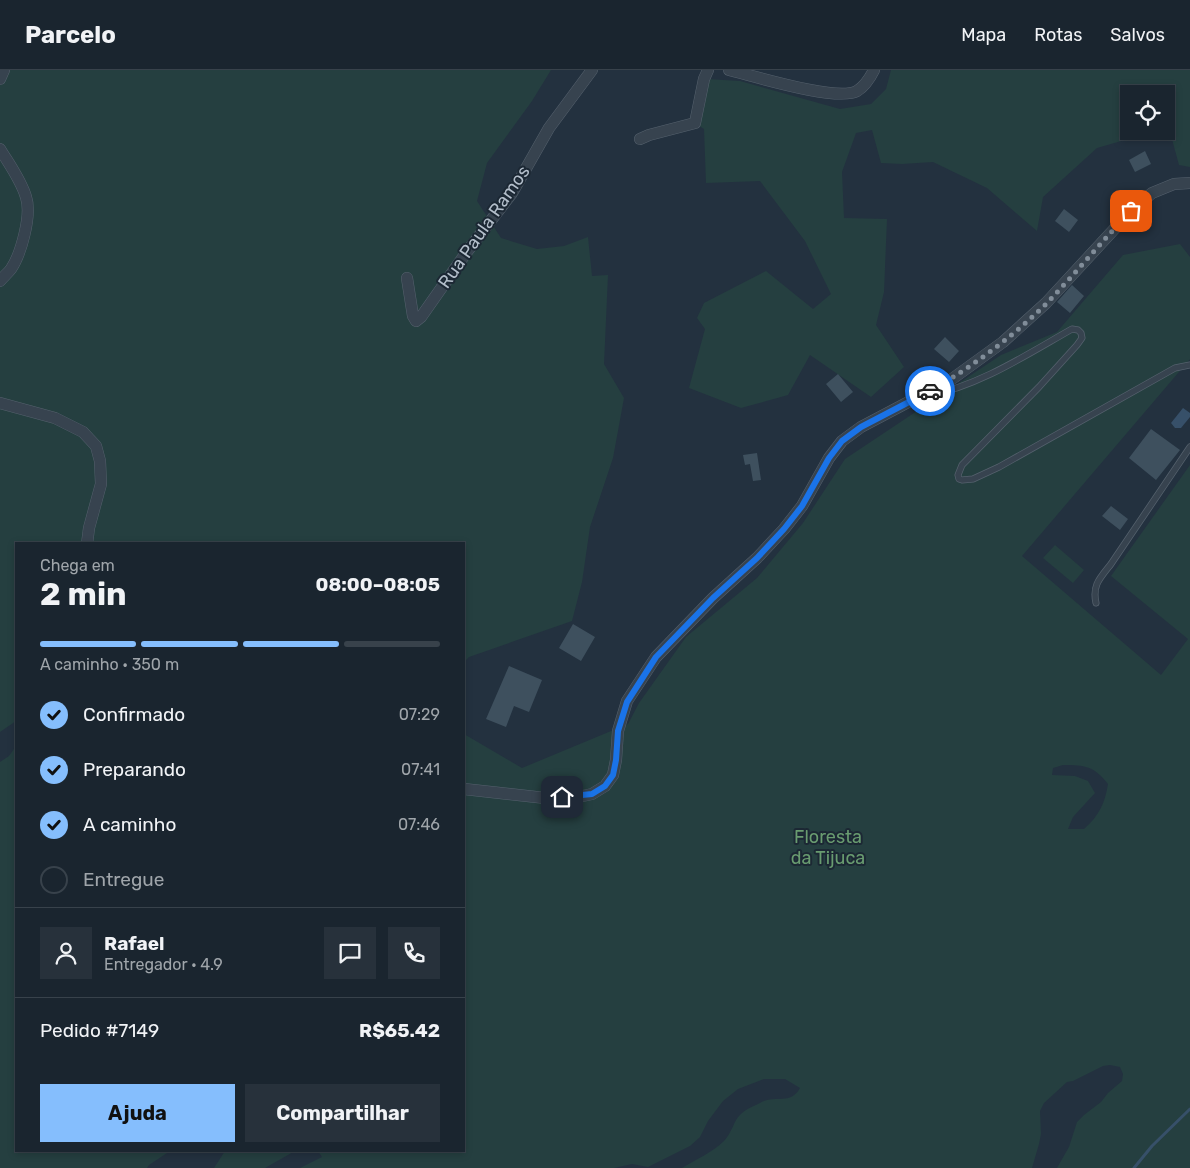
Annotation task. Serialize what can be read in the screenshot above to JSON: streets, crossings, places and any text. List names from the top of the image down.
{
  "streets": {
    "street": ["Rua Paula Ramos"]
  },
  "parks": ["Floresta da Tijuca"],
  "page": {
    "header": "Parcelo",
    "nav": ["Mapa", "Rotas", "Salvos"],
    "heading": ["2 min", "Chega em", "08:00–08:05"],
    "panel": [
      "Rafael",
      "Entregador · 4.9",
      "Pedido #7149",
      "R$65.42"
    ],
    "bar": "A caminho · 350 m",
    "list": [
      ["Confirmado", "07:29"],
      ["Preparando", "07:41"],
      ["A caminho", "07:46"],
      "Entregue"
    ],
    "buttons": ["Ajuda", "Compartilhar"]
  }
}
